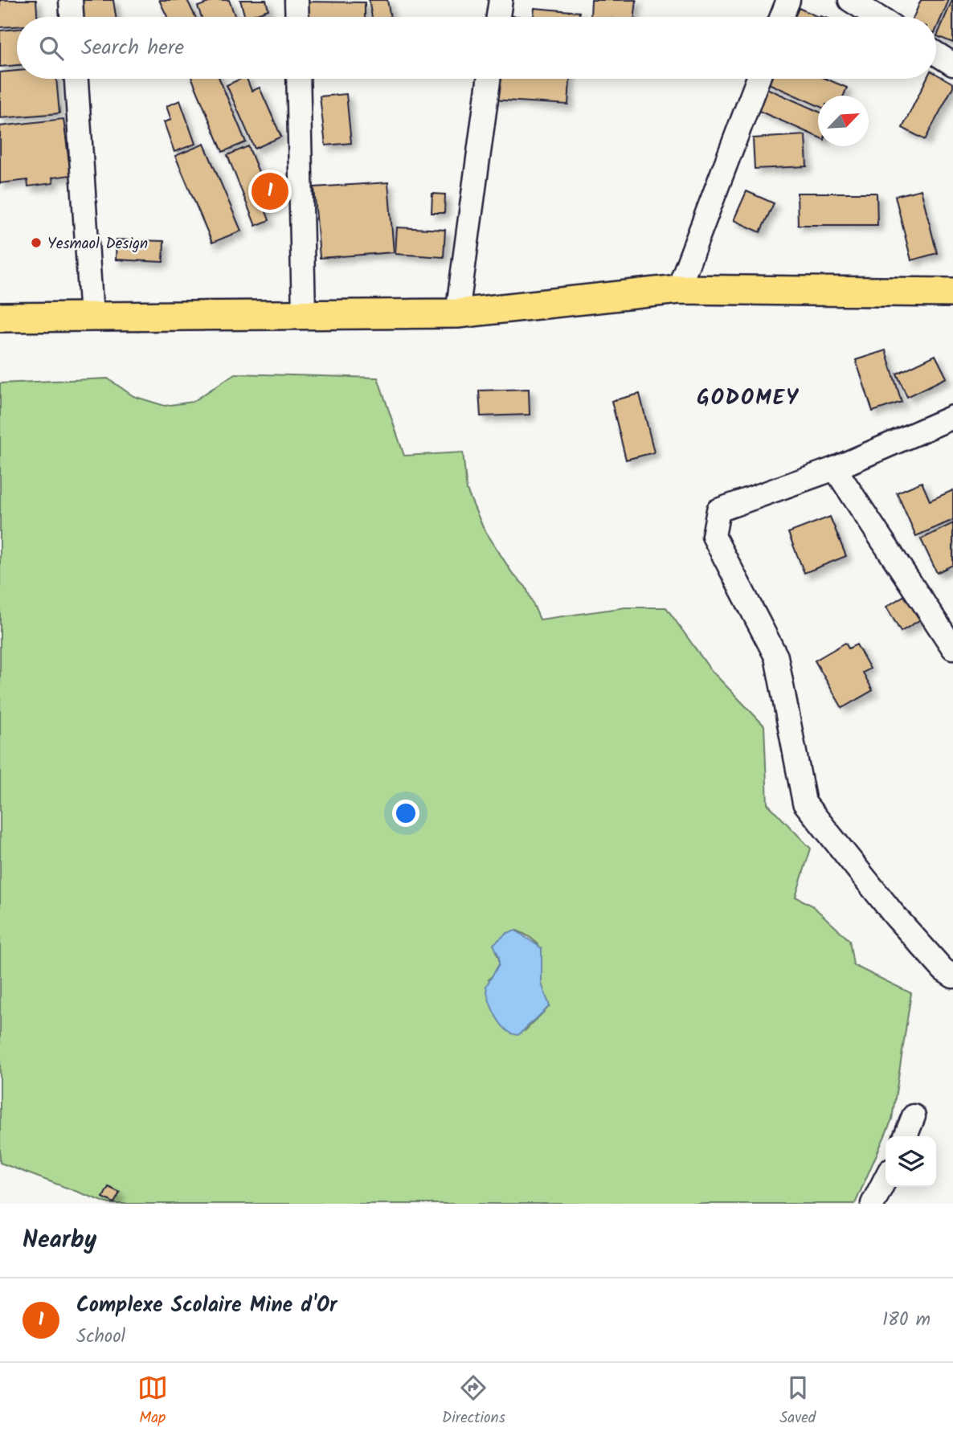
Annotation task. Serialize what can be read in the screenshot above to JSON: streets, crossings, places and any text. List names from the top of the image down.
{
  "districts": ["GODOMEY"],
  "places": ["Yesmaol Design"],
  "north": "top right",
  "page": {
    "search": "Search here",
    "pins": "1",
    "heading": "Nearby",
    "list": [
      {
        "mark": "1",
        "name": "Complexe Scolaire Mine d'Or",
        "note": "School",
        "value": "180 m"
      }
    ],
    "nav": ["Map", "Directions", "Saved"]
  }
}
